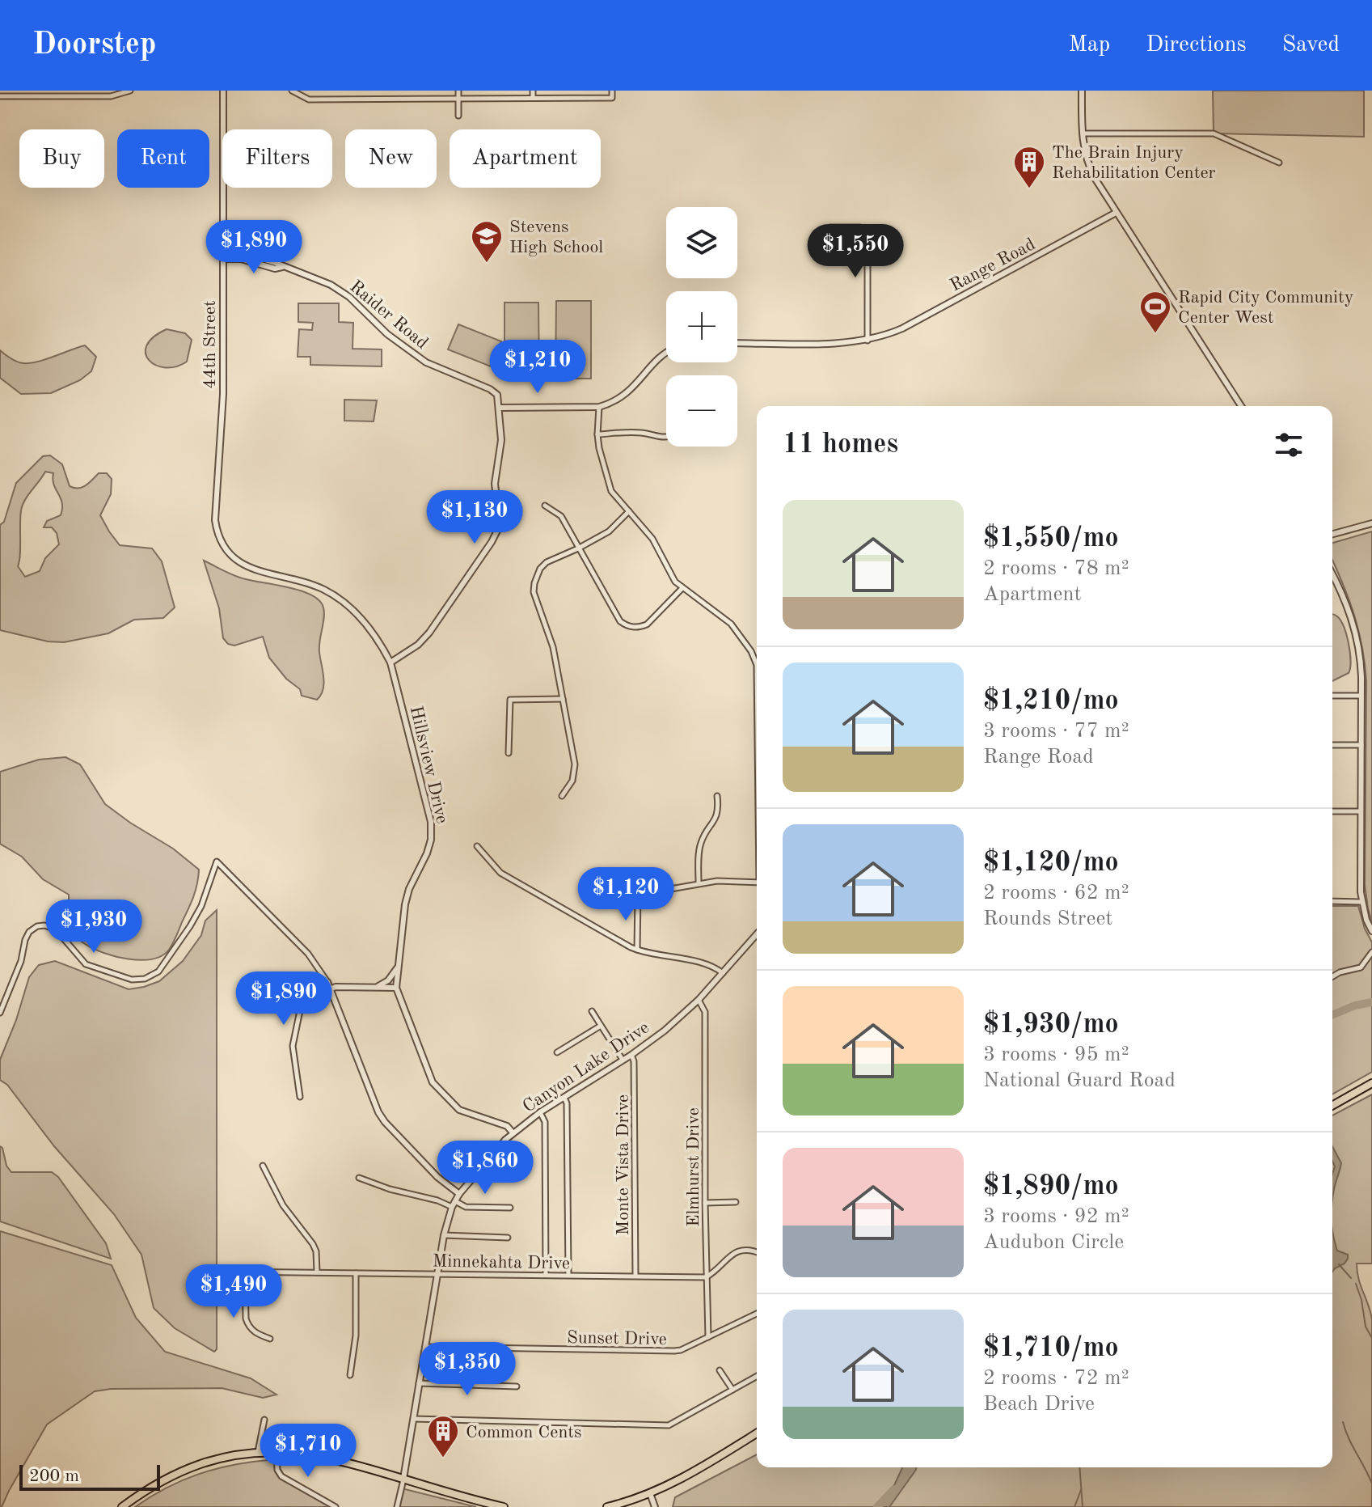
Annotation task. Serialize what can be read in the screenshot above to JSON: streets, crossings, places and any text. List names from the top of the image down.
{
  "streets": {
    "street": [
      "Range Road",
      "Raider Road",
      "44th Street",
      "Hillsview Drive",
      "Canyon Lake Drive",
      "Monte Vista Drive",
      "Elmhurst Drive",
      "Minnekahta Drive",
      "Sunset Drive"
    ]
  },
  "crossings": [
    ["Raider Road", "44th Street"],
    ["44th Street", "Hillsview Drive"],
    ["Hillsview Drive", "Canyon Lake Drive"],
    ["Canyon Lake Drive", "Monte Vista Drive"],
    ["Canyon Lake Drive", "Elmhurst Drive"],
    ["Canyon Lake Drive", "Minnekahta Drive"],
    ["Canyon Lake Drive", "Sunset Drive"],
    ["Monte Vista Drive", "Minnekahta Drive"],
    ["Elmhurst Drive", "Minnekahta Drive"],
    ["Elmhurst Drive", "Sunset Drive"]
  ],
  "places": {
    "building": ["The Brain Injury Rehabilitation Center", "Common Cents"],
    "school or university": ["Stevens High School"],
    "sports": ["Rapid City Community Center West"]
  },
  "scale_bar": "200 m",
  "page": {
    "header": "Doorstep",
    "nav": ["Map", "Directions", "Saved"],
    "chip": [
      "Buy",
      "Rent",
      "Filters",
      "New",
      "Apartment"
    ],
    "map_buttons": ["+", "−"],
    "price": [
      "$1,890",
      "$1,550",
      "$1,210",
      "$1,130",
      "$1,120",
      "$1,930",
      "$1,890",
      "$1,860",
      "$1,490",
      "$1,350",
      "$1,710"
    ],
    "heading": "11 homes",
    "list": [
      {
        "name": "$1,550/mo",
        "note": "2 rooms · 78 m² · Apartment"
      },
      {
        "name": "$1,210/mo",
        "note": "3 rooms · 77 m² · Range Road"
      },
      {
        "name": "$1,120/mo",
        "note": "2 rooms · 62 m² · Rounds Street"
      },
      {
        "name": "$1,930/mo",
        "note": "3 rooms · 95 m² · National Guard Road"
      },
      {
        "name": "$1,890/mo",
        "note": "3 rooms · 92 m² · Audubon Circle"
      },
      {
        "name": "$1,710/mo",
        "note": "2 rooms · 72 m² · Beach Drive"
      }
    ],
    "scale": "200 m"
  }
}
